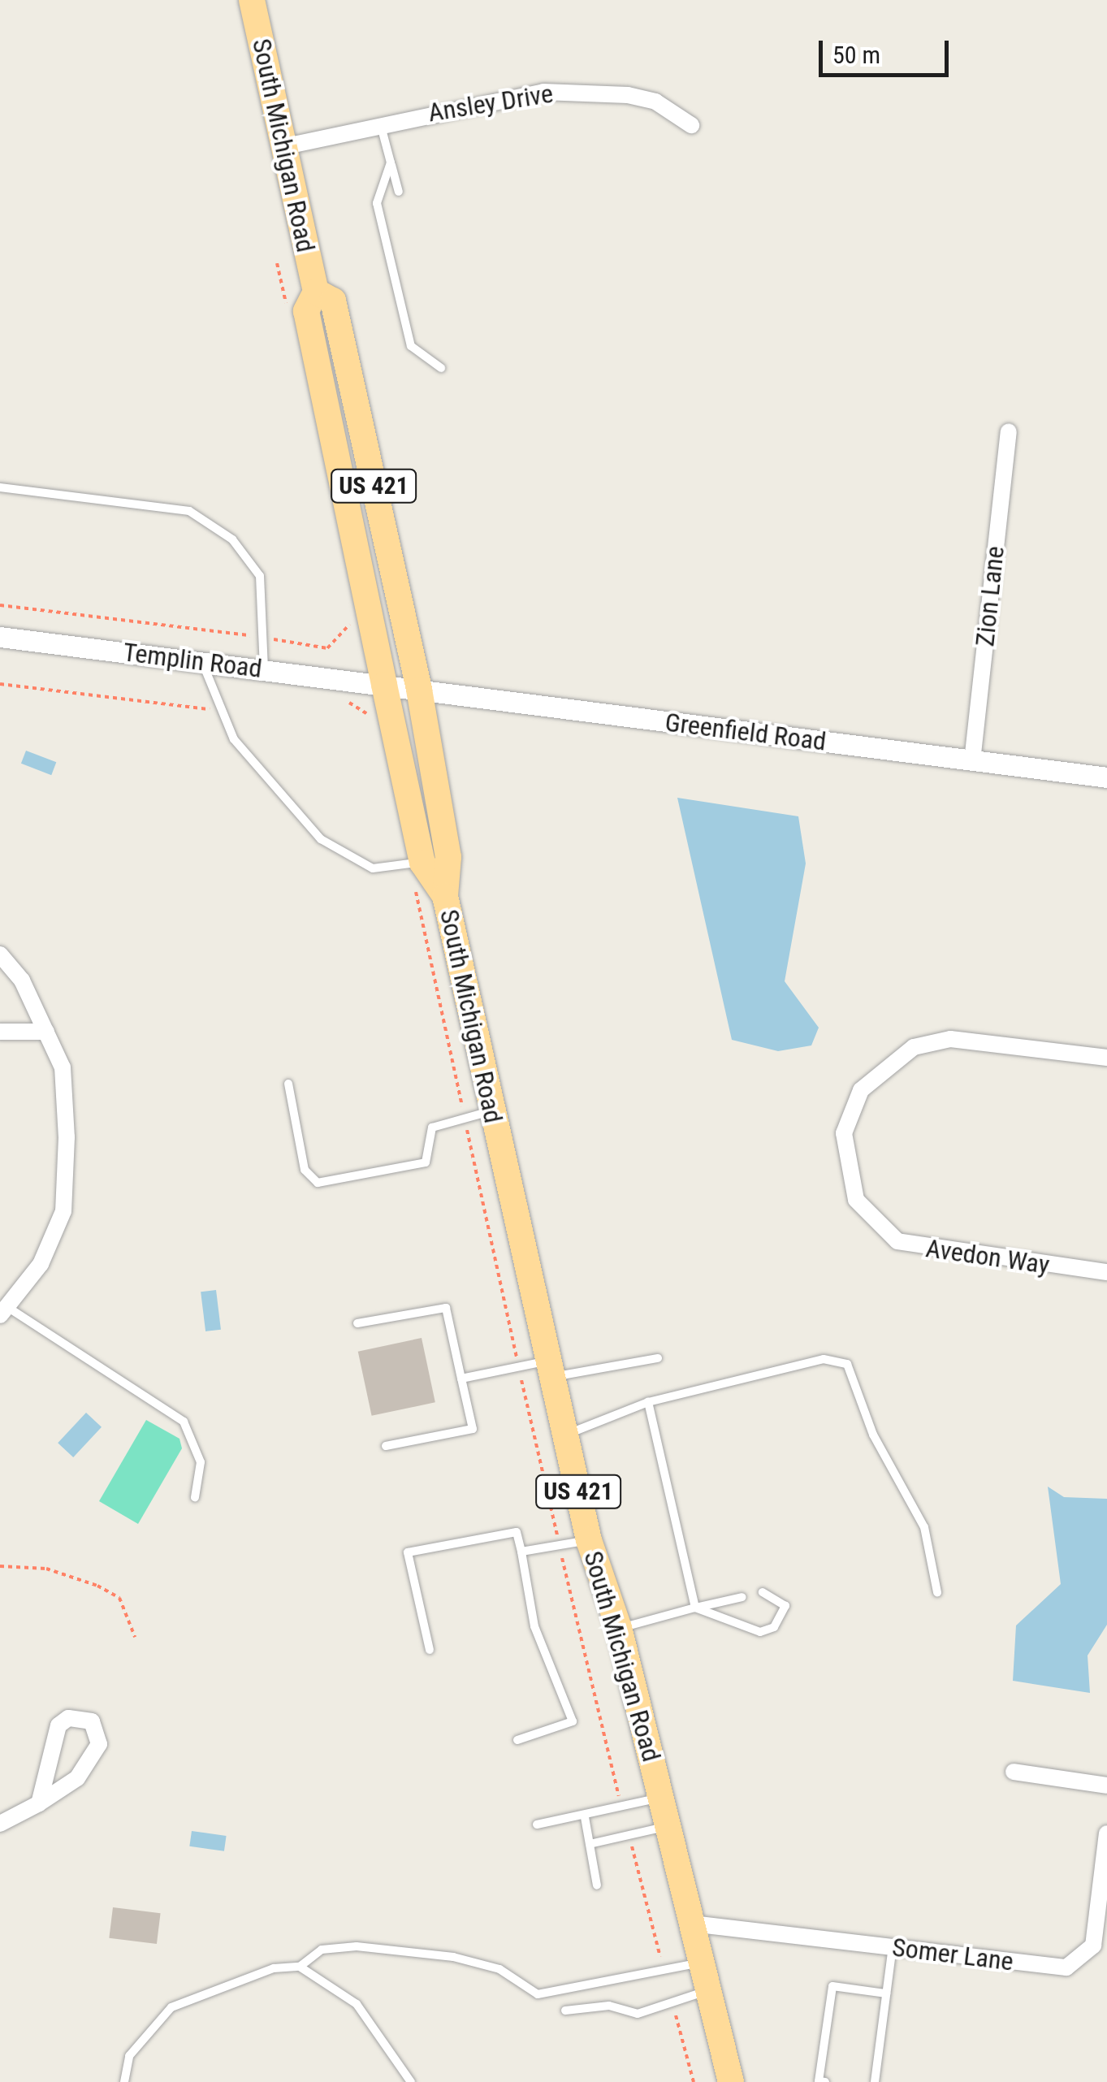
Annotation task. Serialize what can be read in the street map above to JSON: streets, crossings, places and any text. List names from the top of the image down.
{
  "streets": {
    "main road": ["South Michigan Road", "US 421"],
    "street": [
      "Ansley Drive",
      "Zion Lane",
      "Templin Road",
      "Greenfield Road",
      "Avedon Way",
      "Somer Lane"
    ]
  },
  "crossings": [
    ["Ansley Drive", "South Michigan Road"],
    ["South Michigan Road", "Templin Road"],
    ["South Michigan Road", "Greenfield Road"],
    ["South Michigan Road", "Somer Lane"],
    ["Zion Lane", "Greenfield Road"],
    ["Templin Road", "Greenfield Road"]
  ],
  "scale_bar": "50 m"
}
